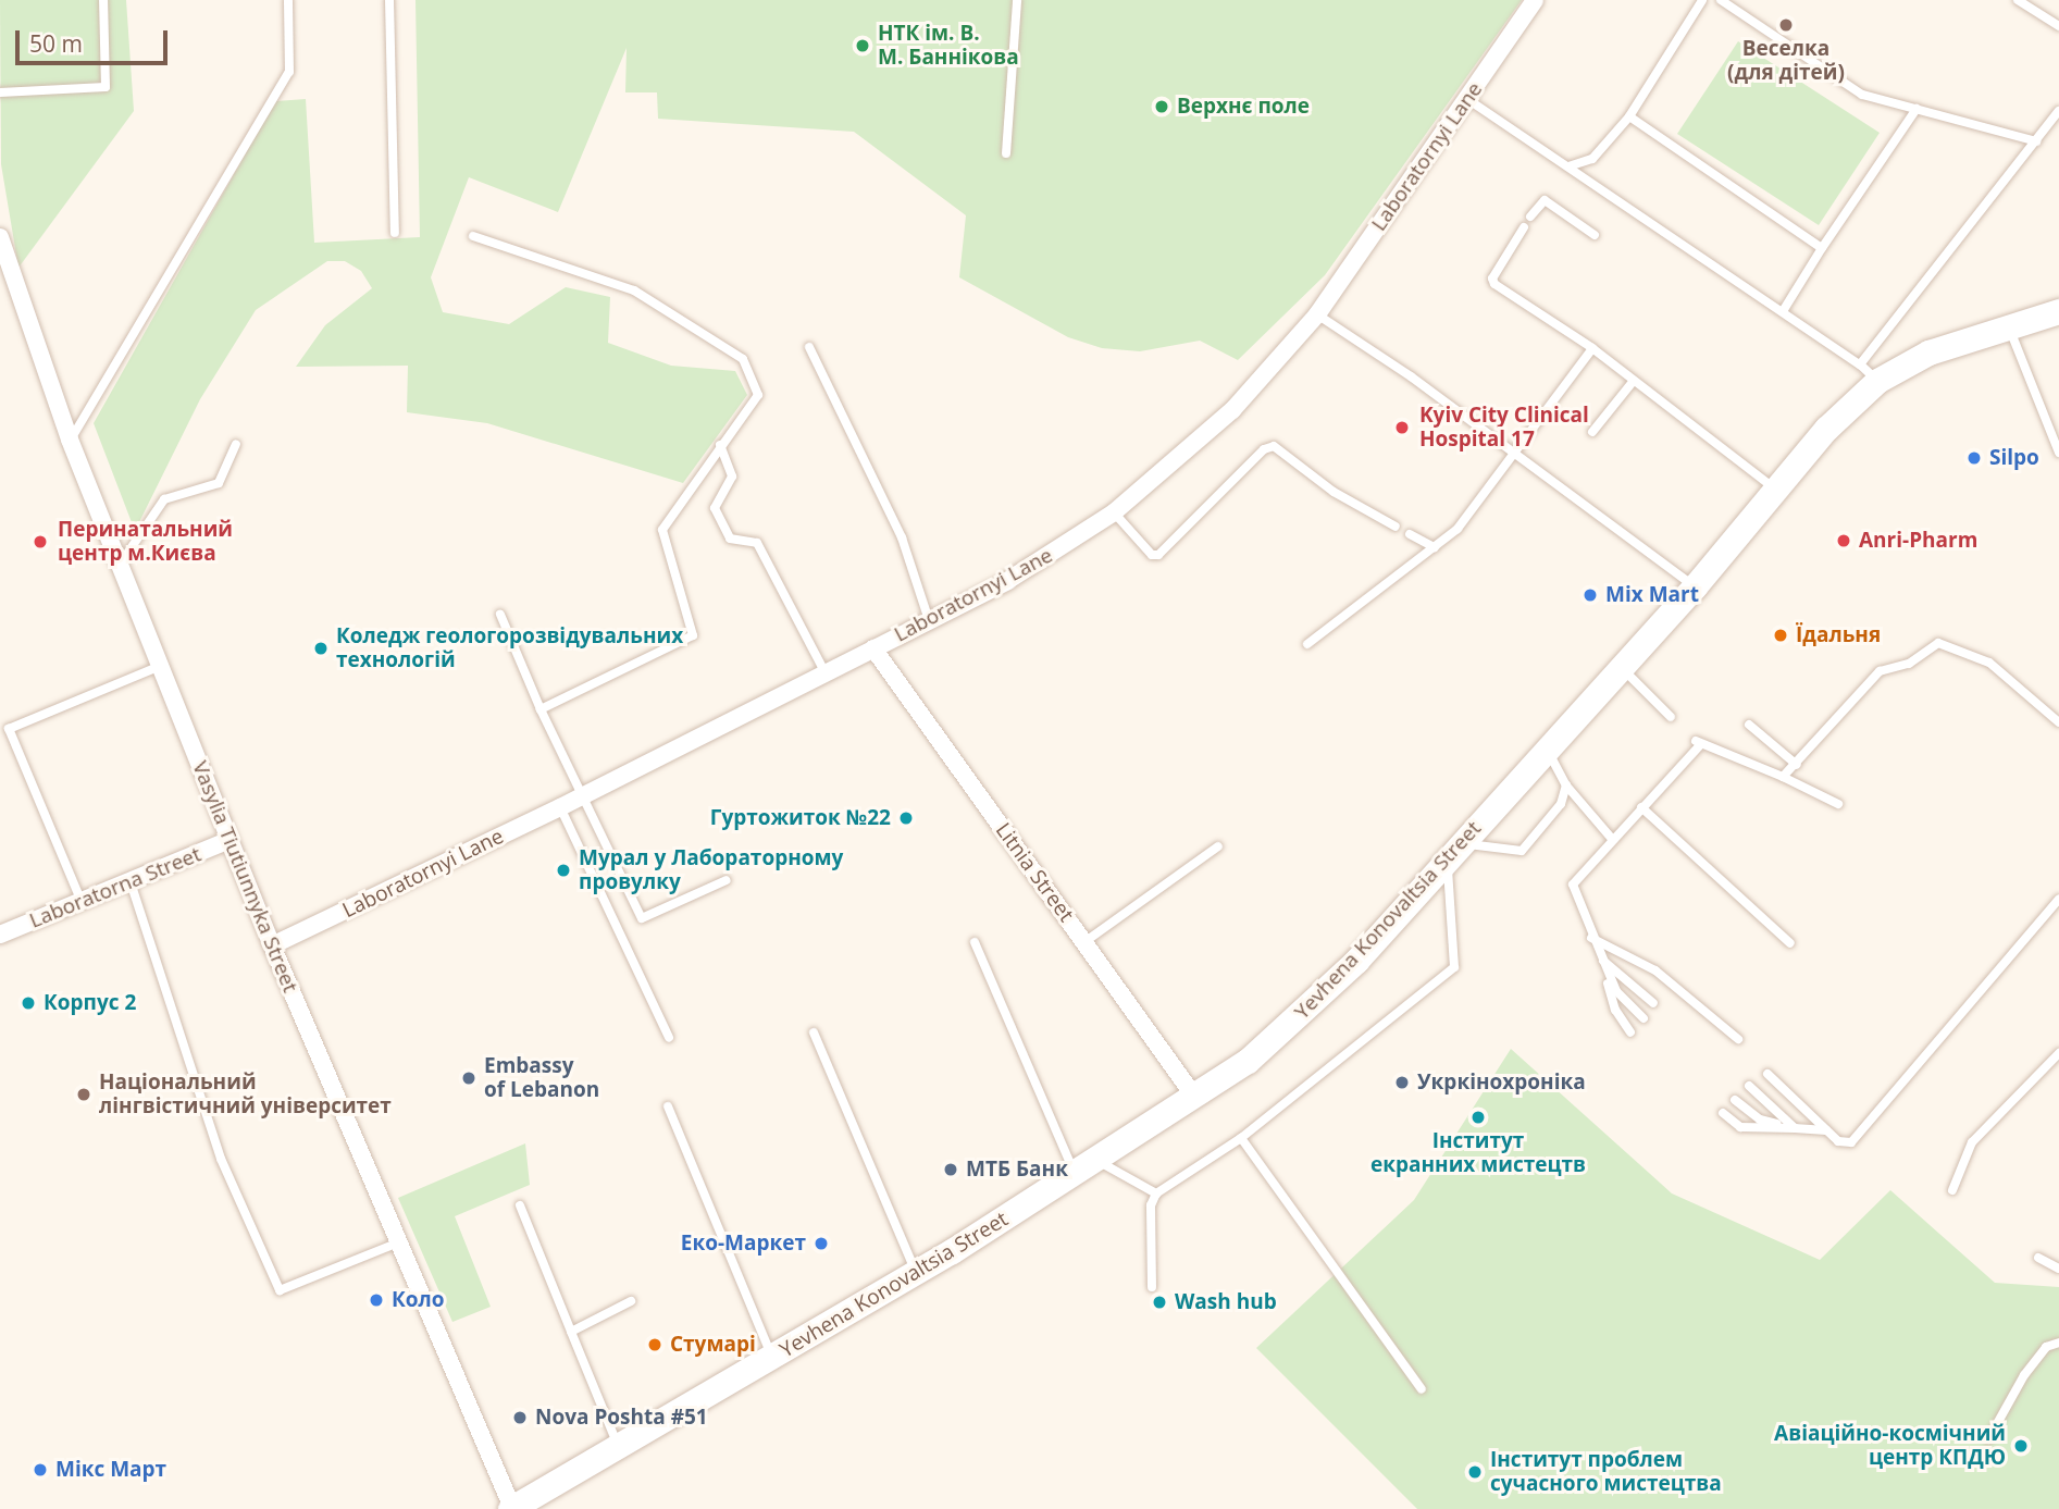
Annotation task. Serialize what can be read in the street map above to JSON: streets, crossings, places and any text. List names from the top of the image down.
{
  "streets": {
    "main road": ["Yevhena Konovaltsia Street"],
    "street": [
      "Laboratornyi Lane",
      "Litnia Street",
      "Vasylia Tiutiunnyka Street",
      "Laboratorna Street"
    ]
  },
  "crossings": [
    ["Laboratornyi Lane", "Litnia Street"],
    ["Laboratornyi Lane", "Vasylia Tiutiunnyka Street"],
    ["Litnia Street", "Yevhena Konovaltsia Street"],
    ["Vasylia Tiutiunnyka Street", "Laboratorna Street"],
    ["Vasylia Tiutiunnyka Street", "Yevhena Konovaltsia Street"]
  ],
  "places": [
    "Веселка (для дітей)",
    "НТК ім. В. М. Баннікова",
    "Верхнє поле",
    "Kyiv City Clinical Hospital 17",
    "Silpo",
    "Anri-Pharm",
    "Перинатальний центр м.Києва",
    "Mix Mart",
    "Їдальня",
    "Коледж геологорозвідувальних технологій",
    "Гуртожиток №22",
    "Мурал у Лабораторному провулку",
    "Корпус 2",
    "Embassy of Lebanon",
    "Укркінохроніка",
    "Національний лінгвістичний університет",
    "Інститут екранних мистецтв",
    "МТБ Банк",
    "Еко-Маркет",
    "Коло",
    "Wash hub",
    "Стумарі",
    "Nova Poshta #51",
    "Авіаційно-космічний центр КПДЮ",
    "Мікс Март",
    "Інститут проблем сучасного мистецтва"
  ],
  "scale_bar": "50 m"
}
